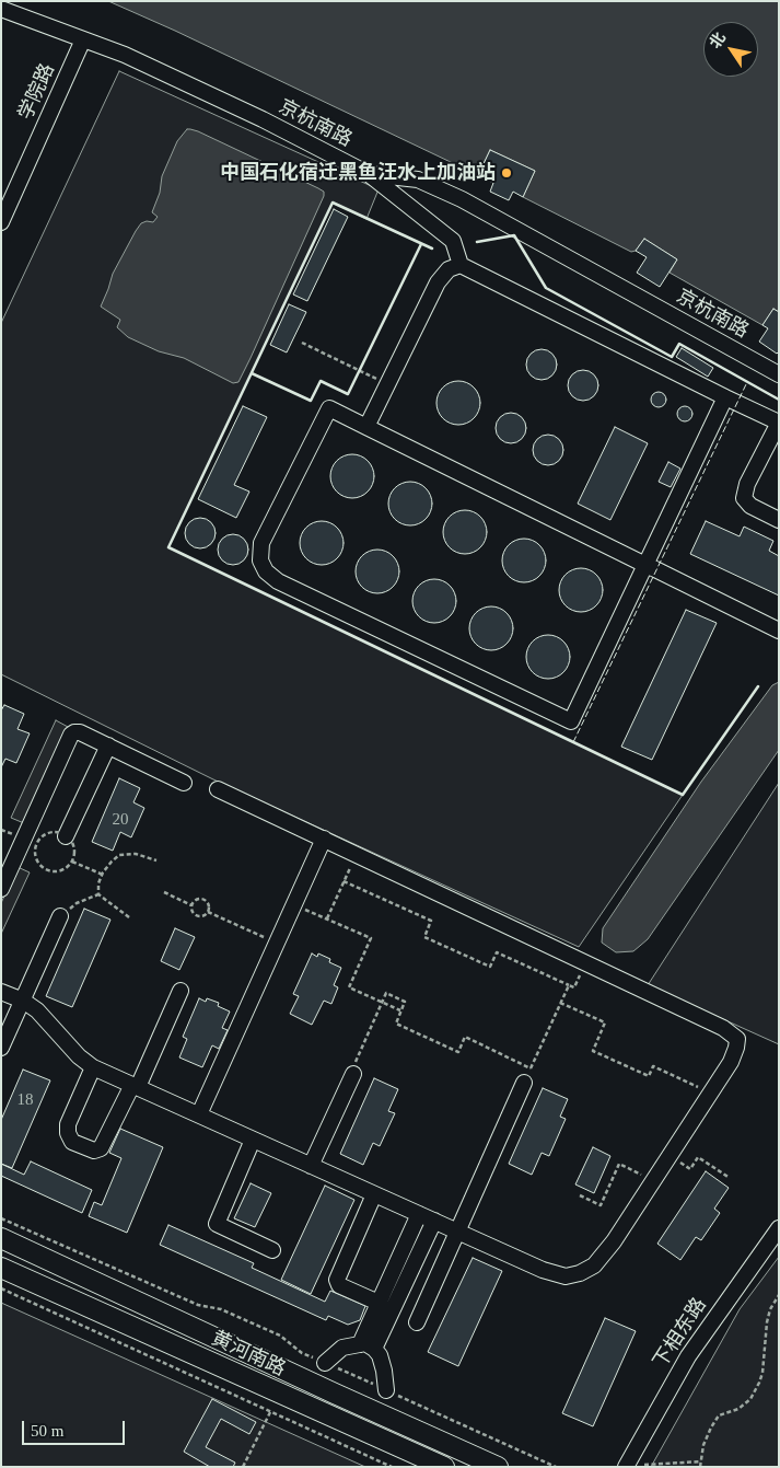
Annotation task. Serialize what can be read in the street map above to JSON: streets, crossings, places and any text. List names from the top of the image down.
{
  "streets": {
    "main road": ["黄河南路"],
    "street": ["学院路", "京杭南路", "下相东路"]
  },
  "crossings": [
    ["学院路", "京杭南路"]
  ],
  "places": ["中国石化宿迁黑鱼汪水上加油站"],
  "house_numbers": ["20", "18"],
  "scale_bar": "50 m",
  "north": "top left"
}
